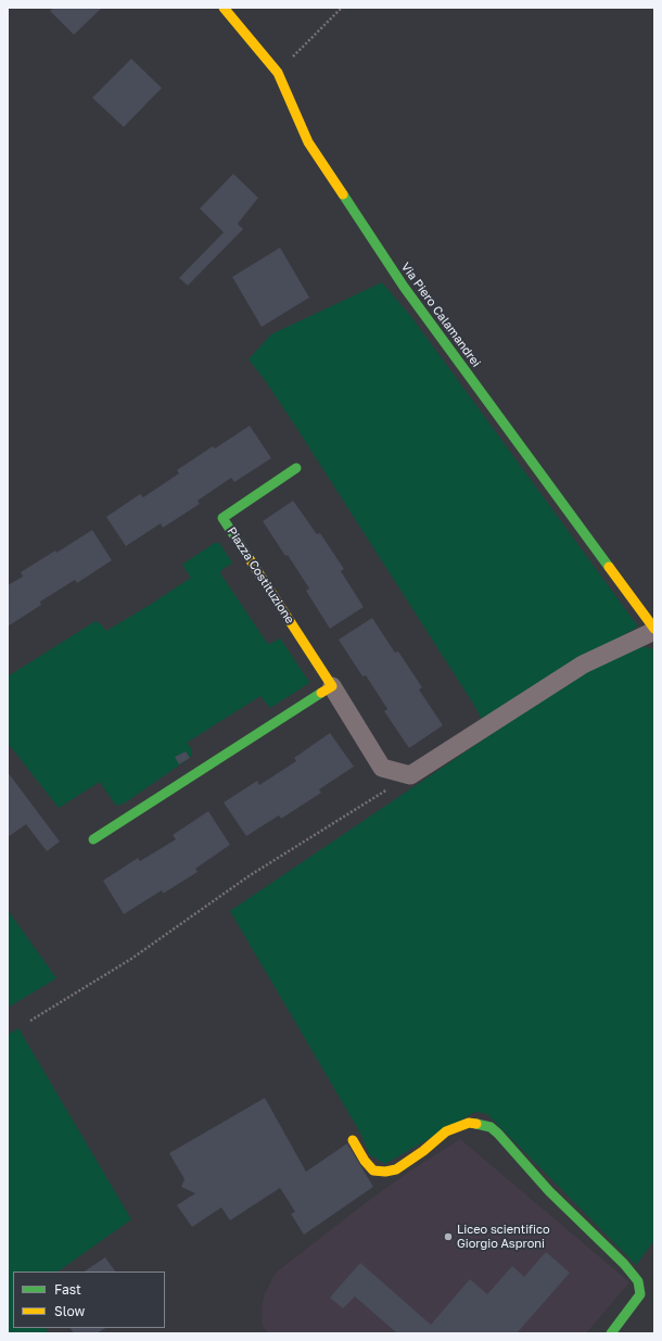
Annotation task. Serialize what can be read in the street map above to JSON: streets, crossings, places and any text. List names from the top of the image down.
{
  "streets": {
    "street": ["Via Piero Calamandrei", "Piazza Costituzione"]
  },
  "places": ["Liceo scientifico Giorgio Asproni"],
  "legend": ["Fast", "Slow"]
}
